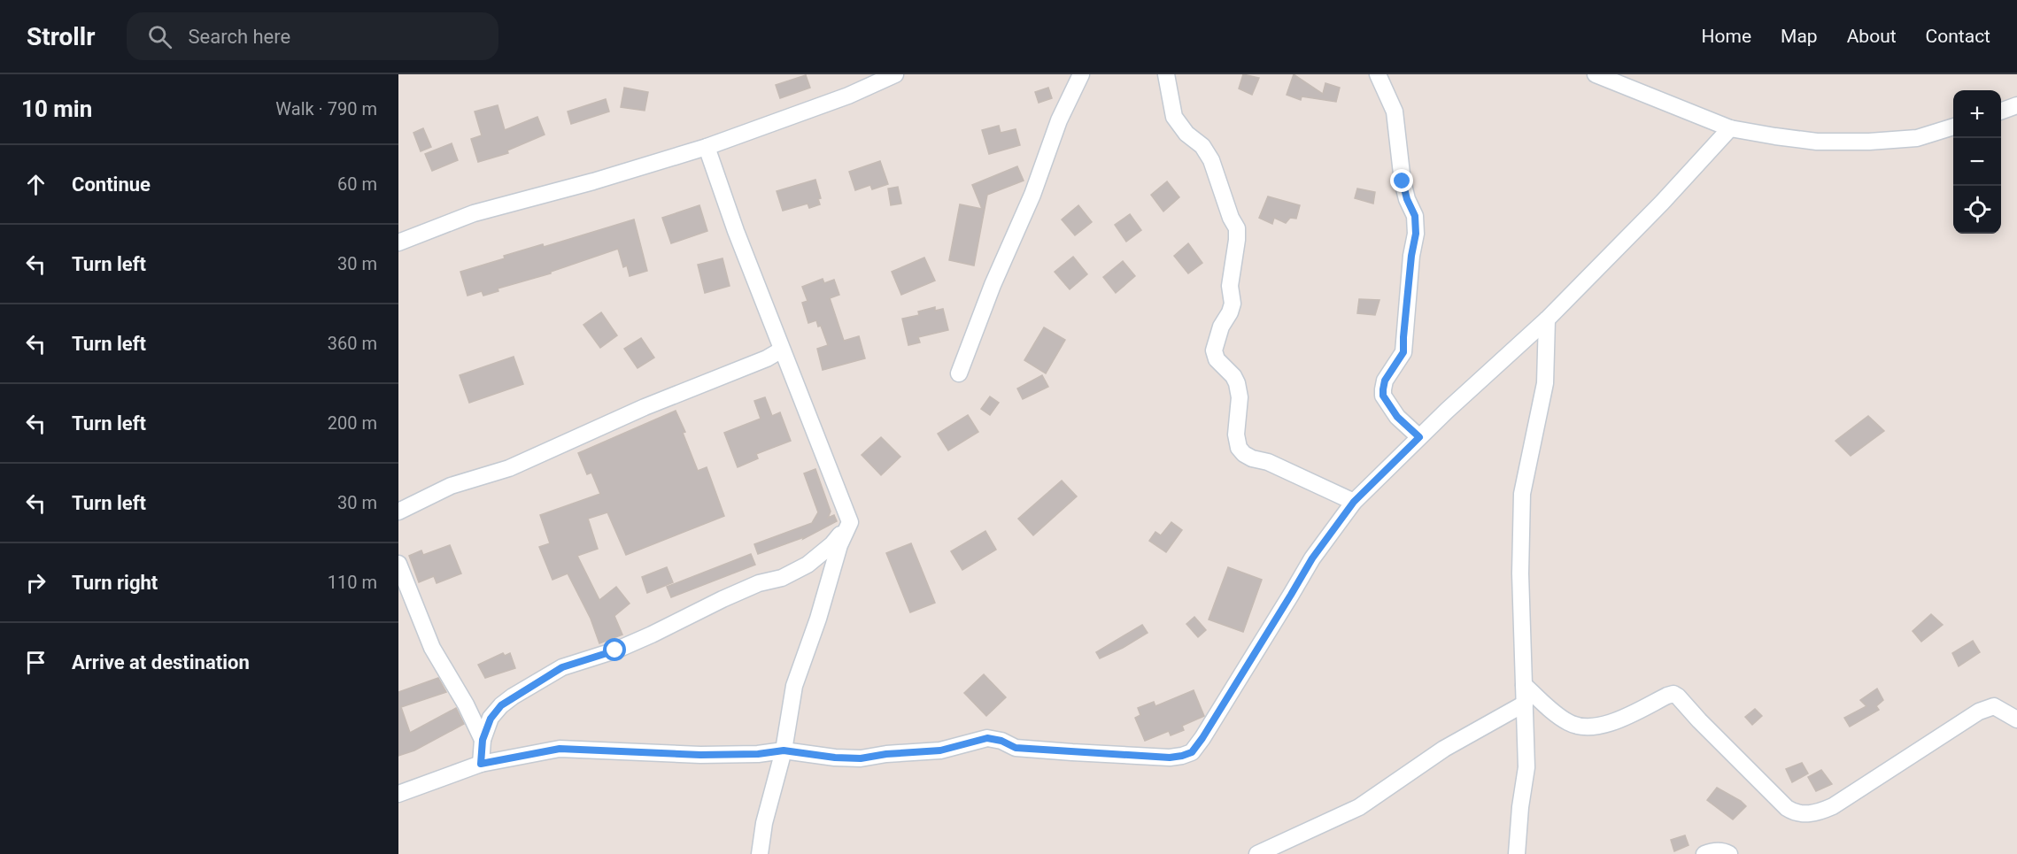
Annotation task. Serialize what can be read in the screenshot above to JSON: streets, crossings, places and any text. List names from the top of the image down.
{
  "page": {
    "header": "Strollr",
    "search": "Search here",
    "nav": [
      "Home",
      "Map",
      "About",
      "Contact"
    ],
    "heading": ["10 min", "Walk · 790 m"],
    "map_buttons": ["+", "−"],
    "list": [
      ["Continue", "60 m"],
      ["Turn left", "30 m"],
      ["Turn left", "360 m"],
      ["Turn left", "200 m"],
      ["Turn left", "30 m"],
      ["Turn right", "110 m"],
      "Arrive at destination"
    ]
  }
}
